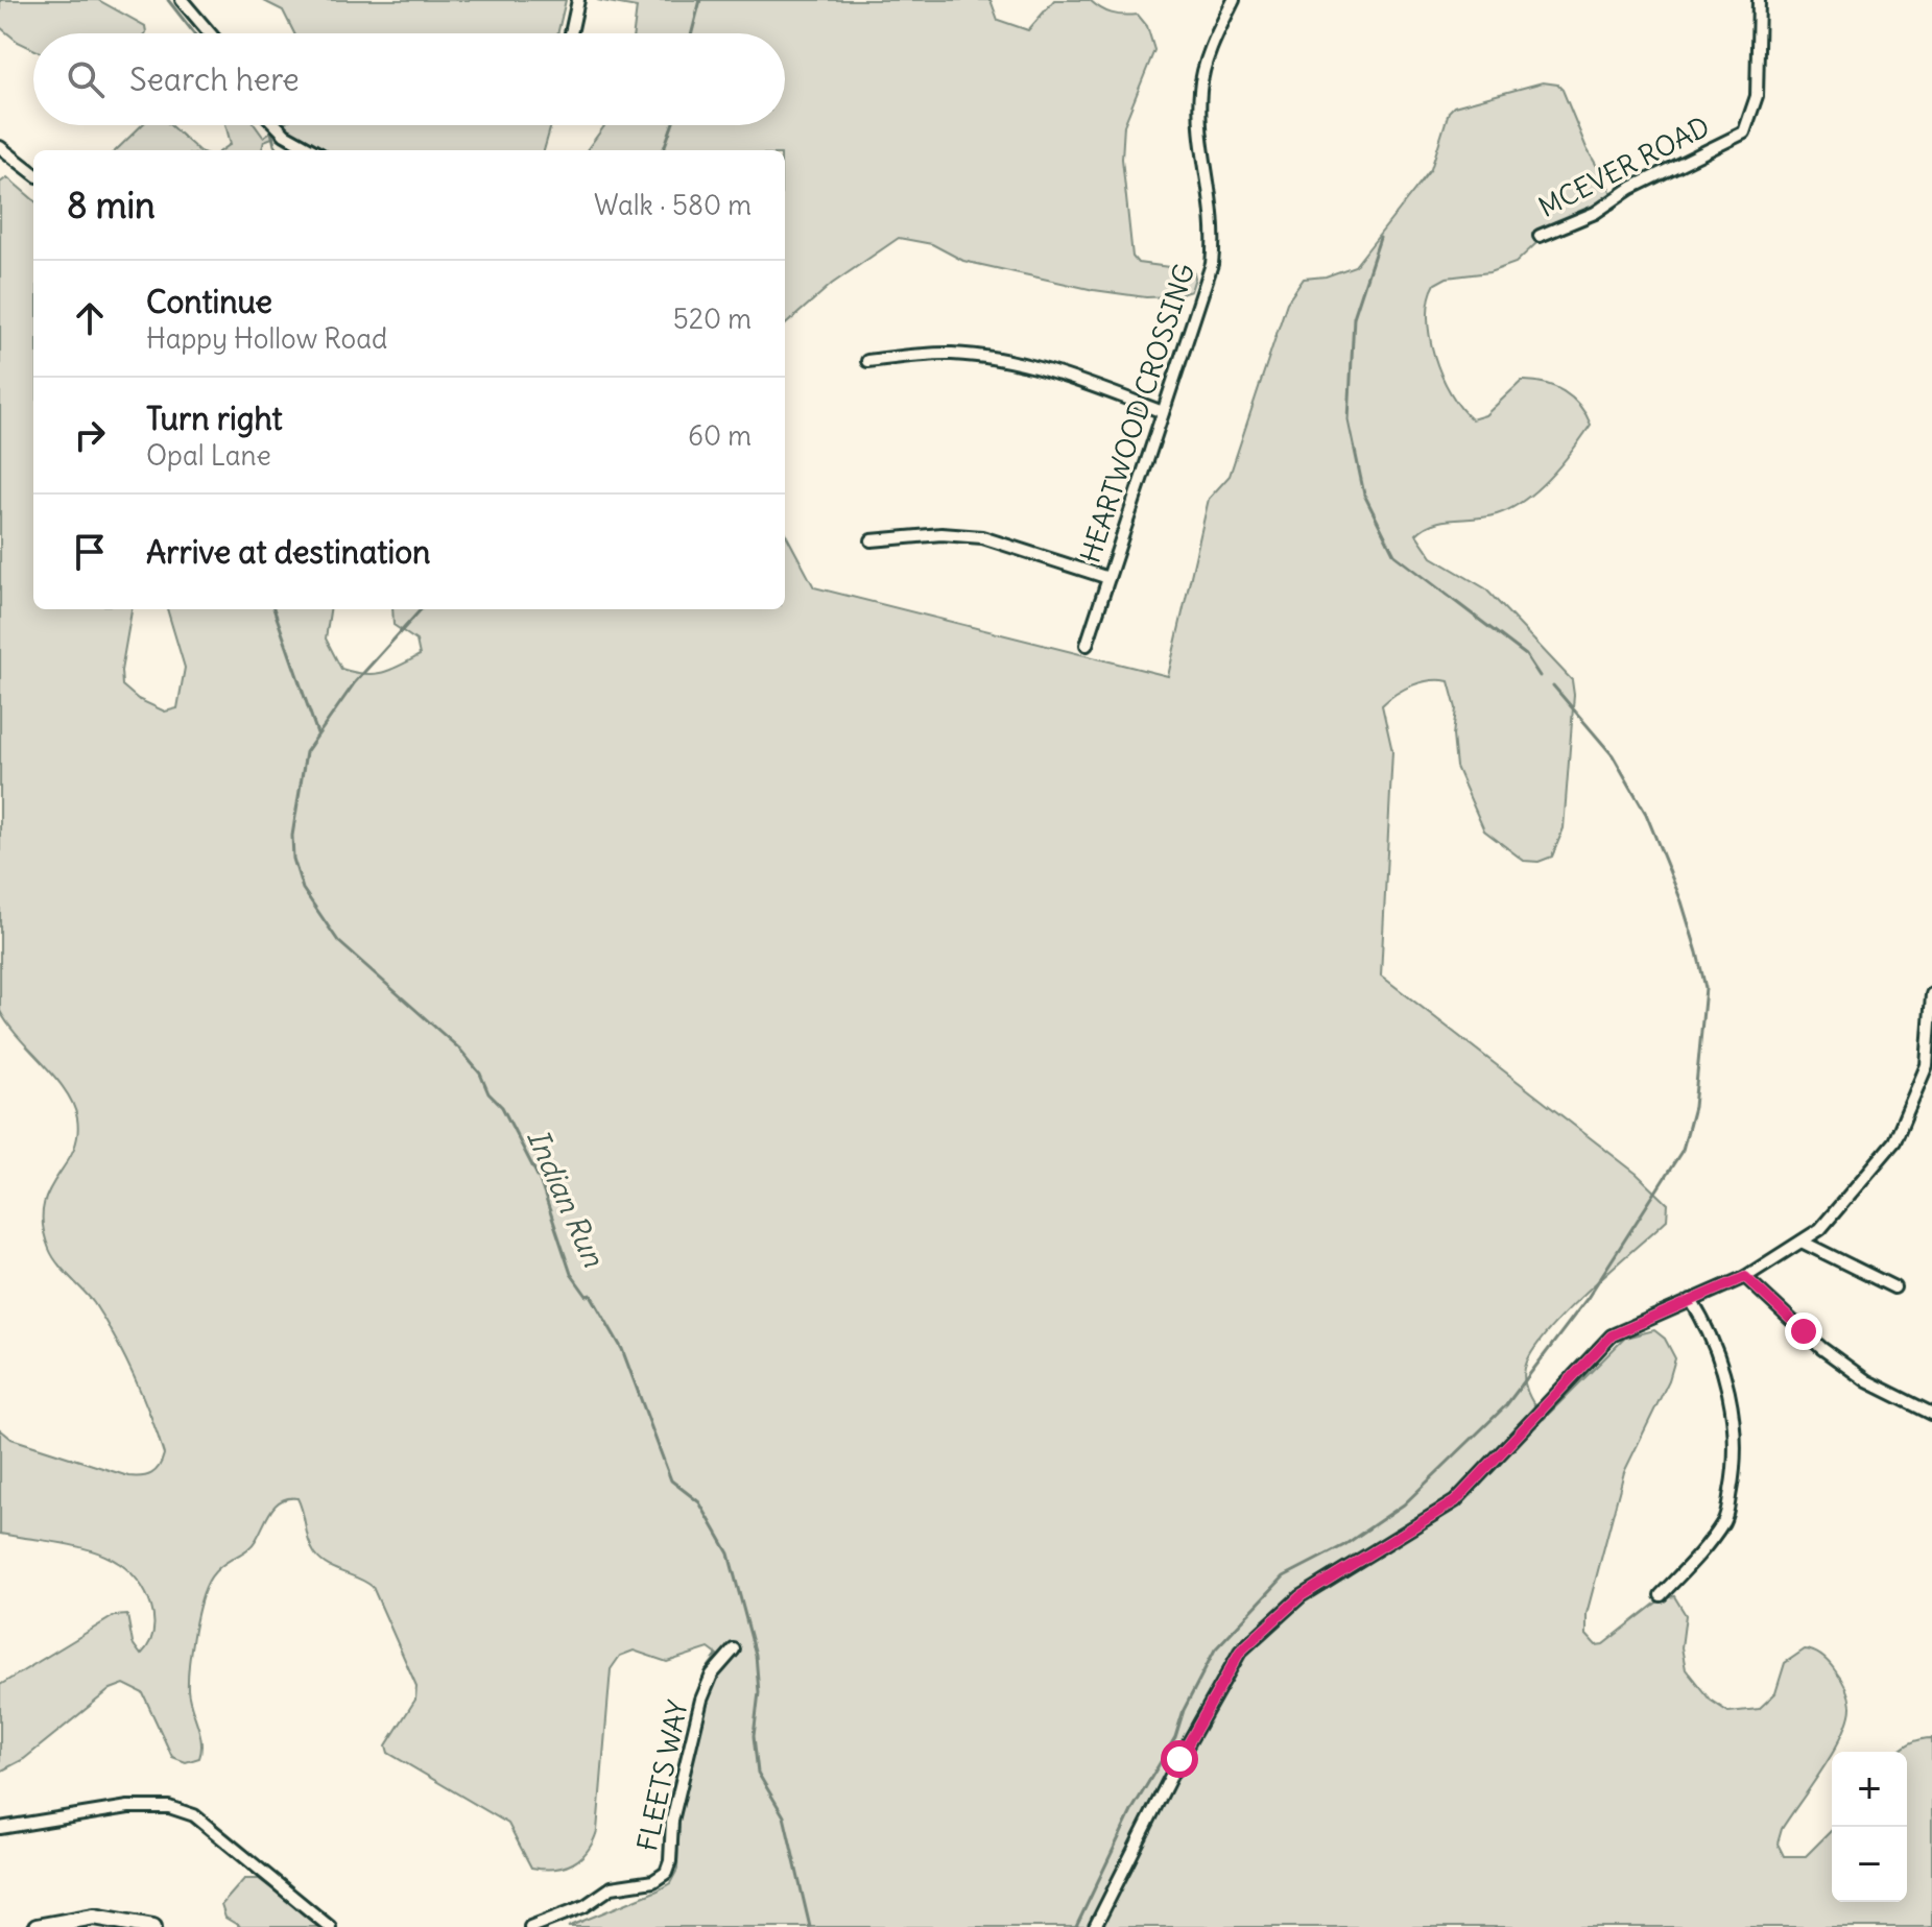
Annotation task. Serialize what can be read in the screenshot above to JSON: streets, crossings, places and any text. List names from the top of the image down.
{
  "streets": {
    "street": ["MCEVER ROAD", "HEARTWOOD CROSSING", "FLEETS WAY"]
  },
  "water": ["Indian Run"],
  "page": {
    "search": "Search here",
    "heading": ["8 min", "Walk · 580 m"],
    "list": [
      ["Continue", "Happy Hollow Road", "520 m"],
      ["Turn right", "Opal Lane", "60 m"],
      "Arrive at destination"
    ],
    "map_buttons": ["+", "−"]
  }
}
